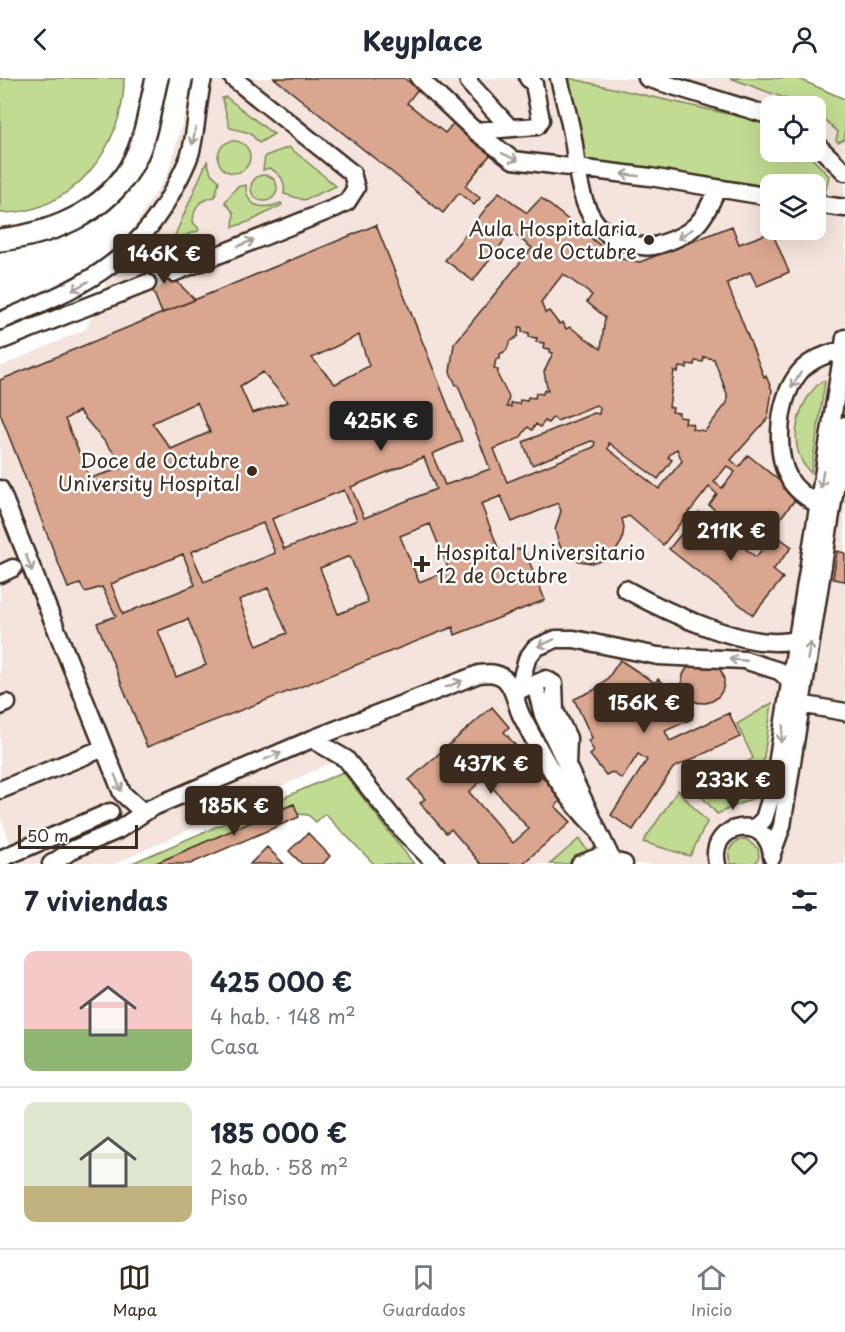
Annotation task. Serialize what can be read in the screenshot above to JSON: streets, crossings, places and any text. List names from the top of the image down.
{
  "places": {
    "other": ["Aula Hospitalaria Doce de Octubre", "Doce de Octubre University Hospital"],
    "health": ["Hospital Universitario 12 de Octubre"]
  },
  "scale_bar": "50 m",
  "page": {
    "header": "Keyplace",
    "price": [
      "146K €",
      "425K €",
      "211K €",
      "156K €",
      "437K €",
      "233K €",
      "185K €"
    ],
    "scale": "50 m",
    "heading": "7 viviendas",
    "list": [
      {
        "name": "425 000 €",
        "note": "4 hab. · 148 m² · Casa"
      },
      {
        "name": "185 000 €",
        "note": "2 hab. · 58 m² · Piso"
      }
    ],
    "tabs": ["Mapa", "Guardados", "Inicio"]
  }
}
